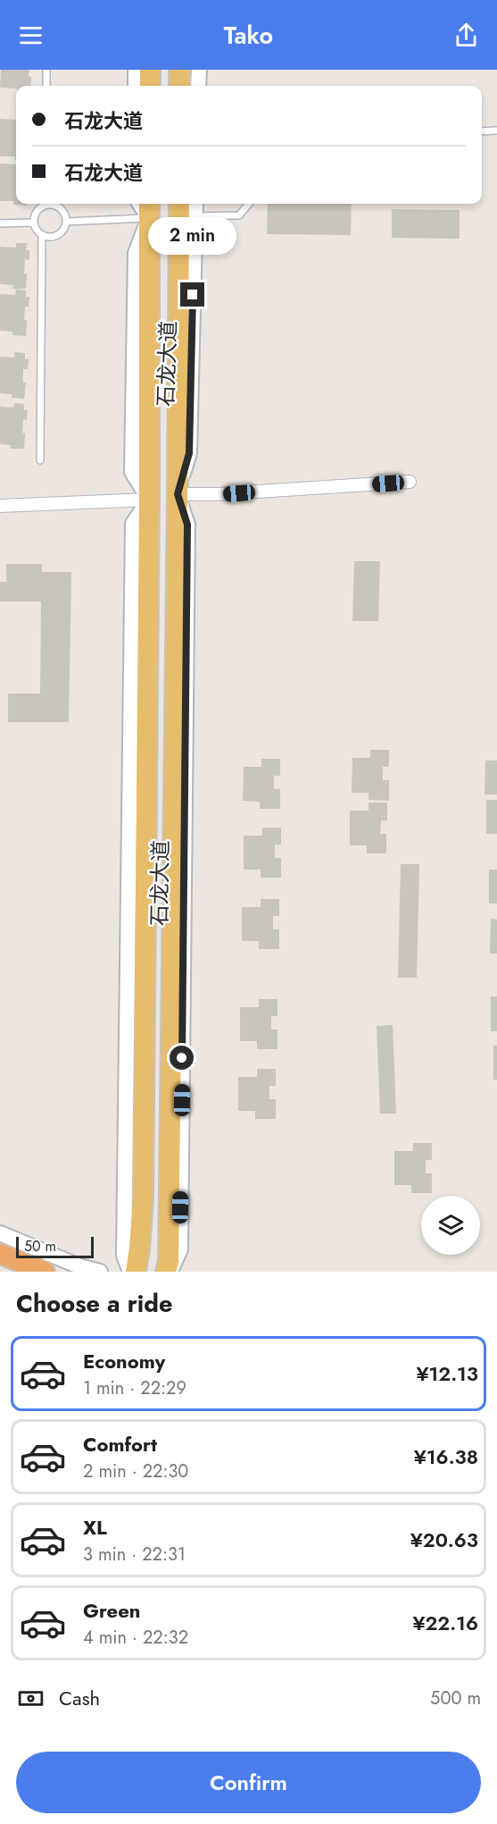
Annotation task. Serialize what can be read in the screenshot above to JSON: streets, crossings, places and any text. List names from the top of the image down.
{
  "streets": {
    "main road": ["石龙大道"]
  },
  "scale_bar": "50 m",
  "page": {
    "header": "Tako",
    "banner": ["石龙大道", "石龙大道"],
    "bubble": "2 min",
    "scale": "50 m",
    "heading": "Choose a ride",
    "list": [
      {
        "name": "Economy",
        "note": "1 min · 22:29",
        "value": "¥12.13"
      },
      {
        "name": "Comfort",
        "note": "2 min · 22:30",
        "value": "¥16.38"
      },
      {
        "name": "XL",
        "note": "3 min · 22:31",
        "value": "¥20.63"
      },
      {
        "name": "Green",
        "note": "4 min · 22:32",
        "value": "¥22.16"
      }
    ],
    "pay": ["Cash", "500 m"],
    "buttons": "Confirm"
  }
}
